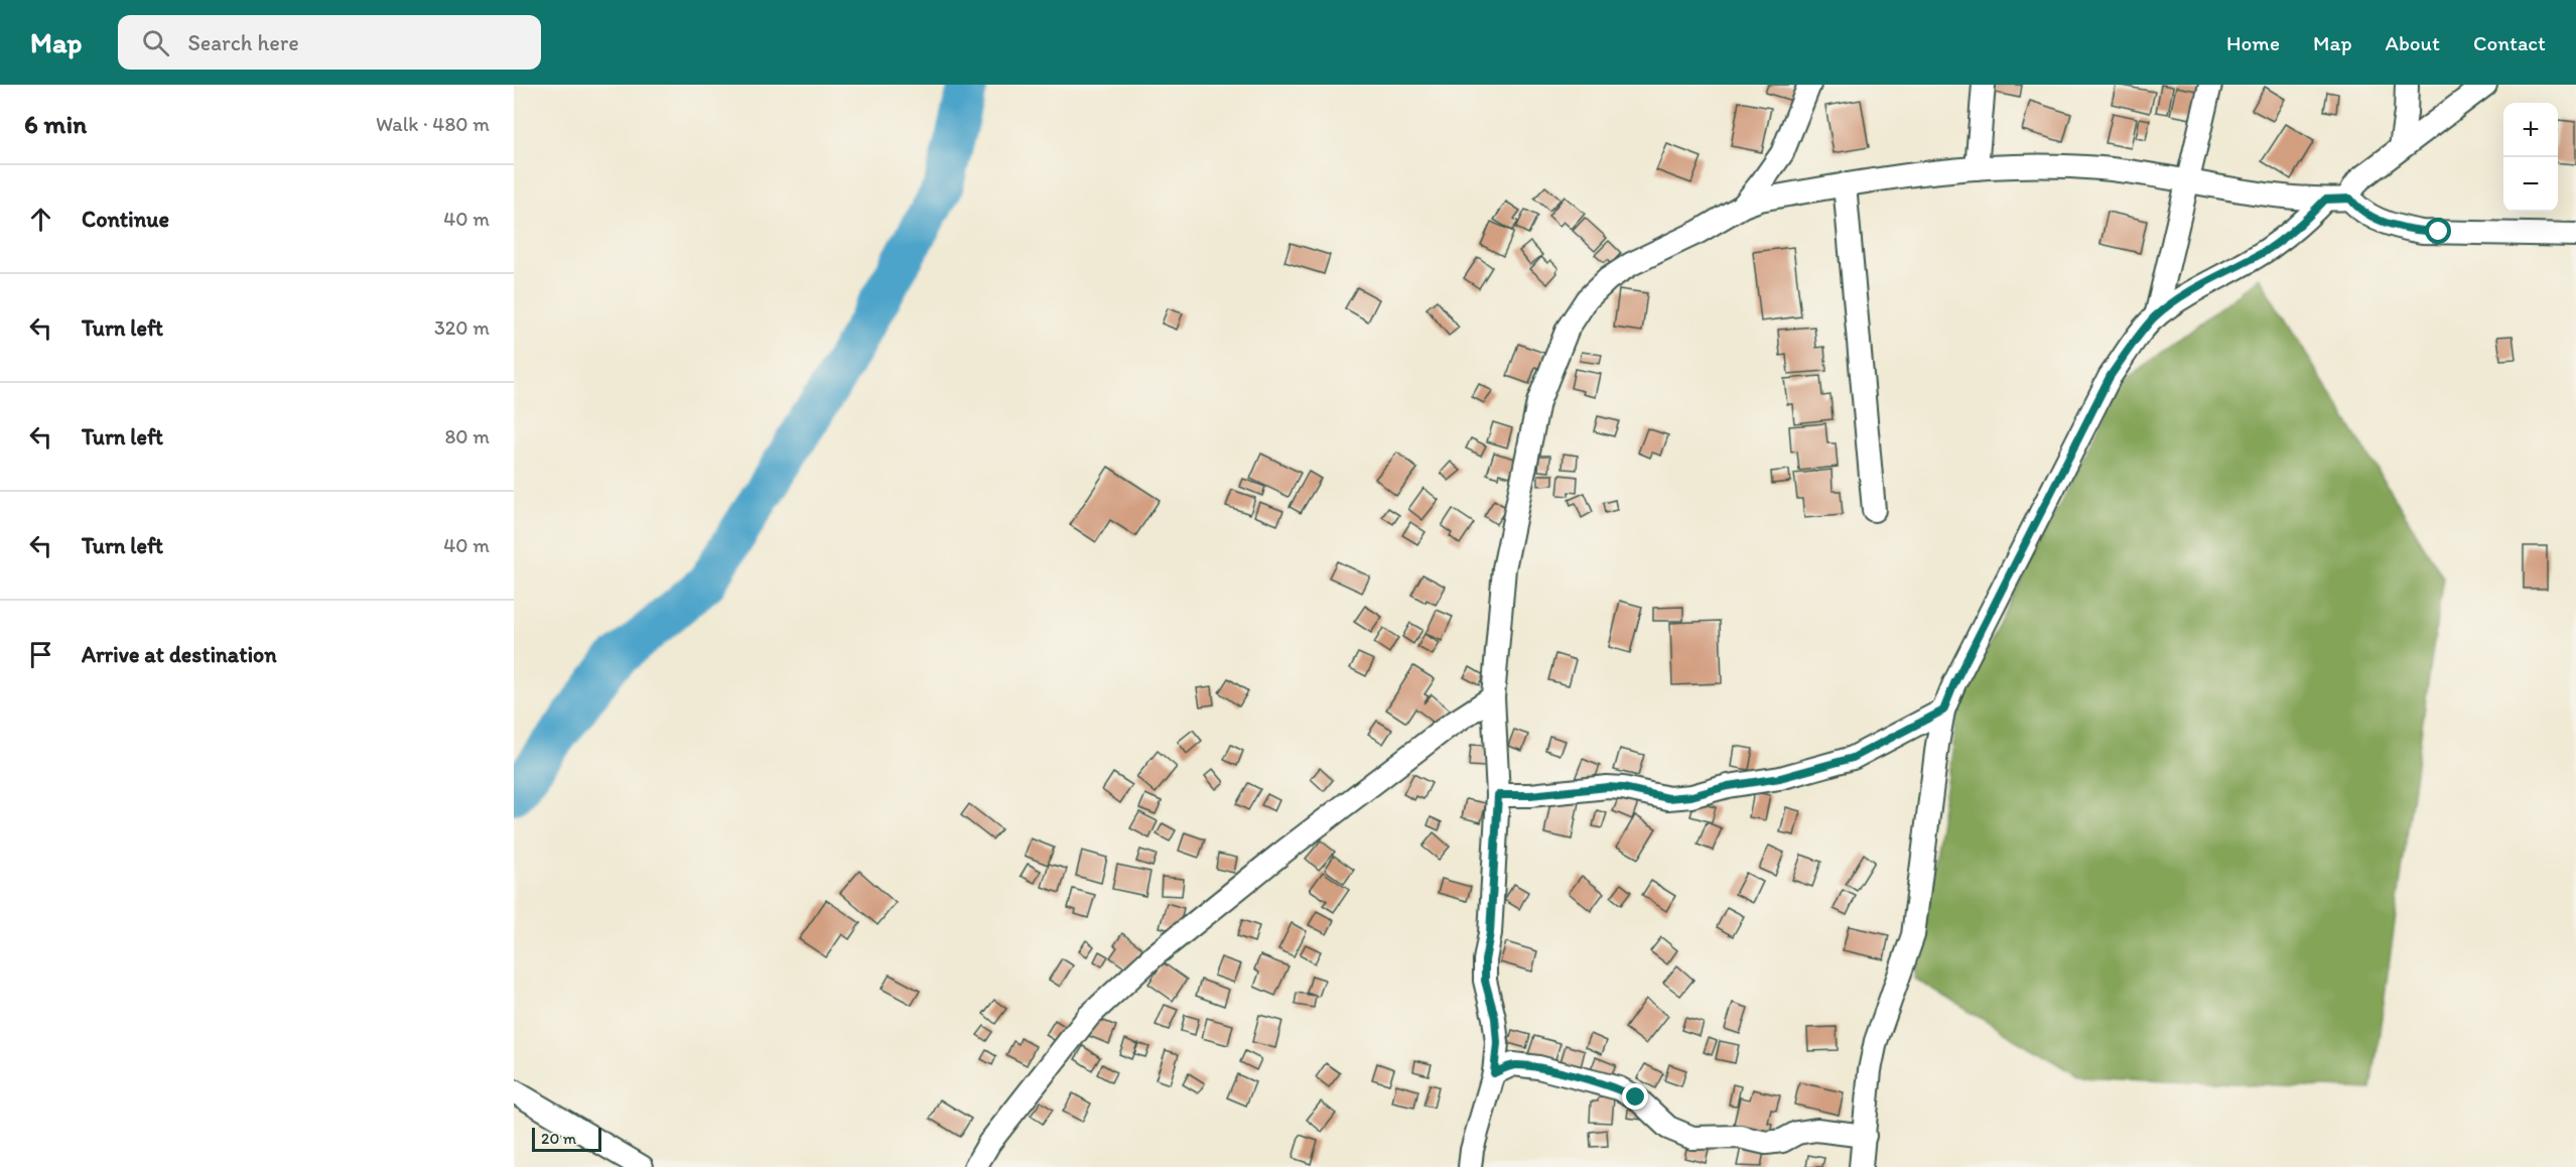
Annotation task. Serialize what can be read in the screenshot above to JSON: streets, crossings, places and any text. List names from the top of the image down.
{
  "scale_bar": "20 m",
  "page": {
    "header": "Map",
    "search": "Search here",
    "nav": [
      "Home",
      "Map",
      "About",
      "Contact"
    ],
    "heading": ["6 min", "Walk · 480 m"],
    "map_buttons": ["+", "−"],
    "list": [
      ["Continue", "40 m"],
      ["Turn left", "320 m"],
      ["Turn left", "80 m"],
      ["Turn left", "40 m"],
      "Arrive at destination"
    ],
    "scale": "20 m"
  }
}
